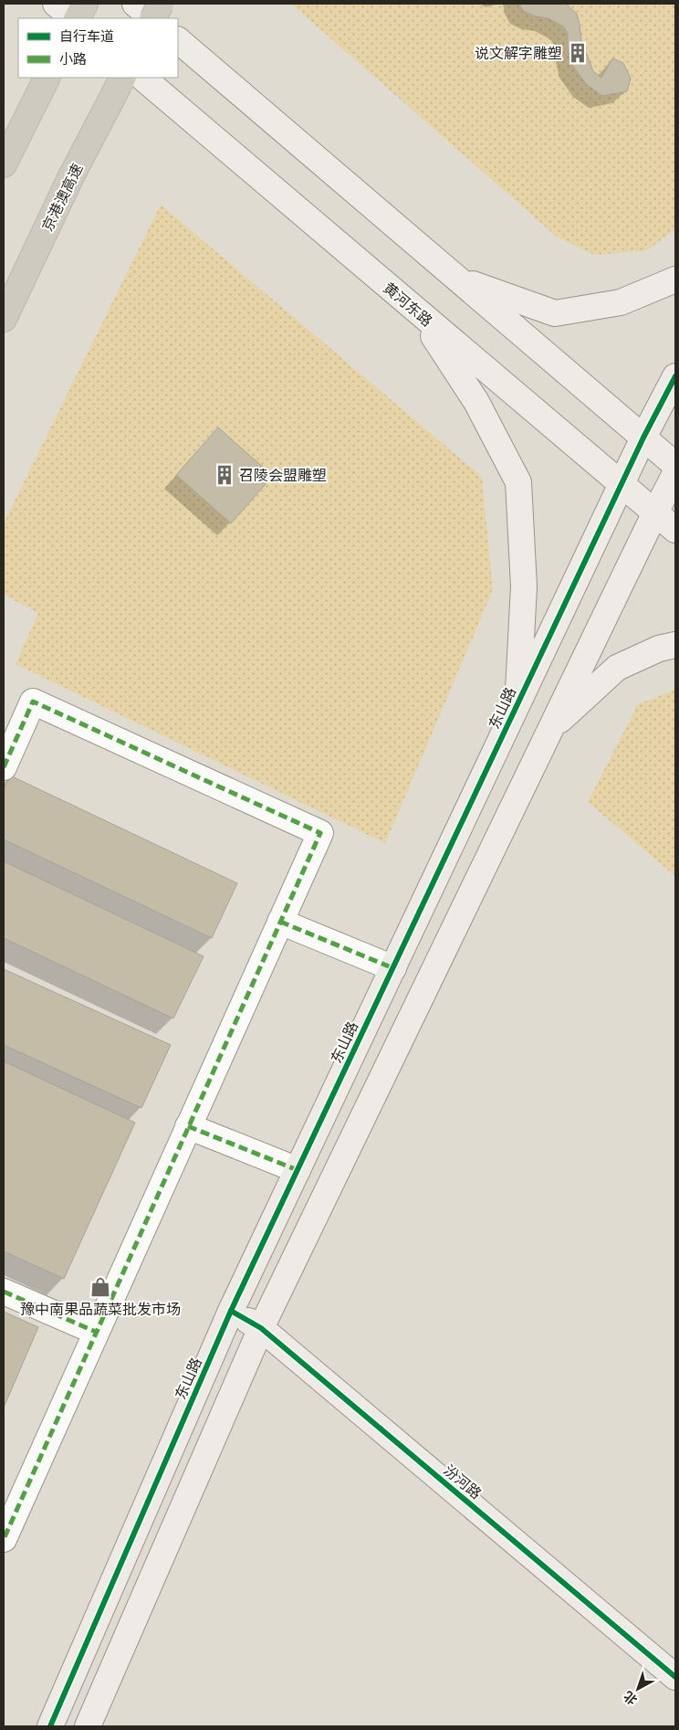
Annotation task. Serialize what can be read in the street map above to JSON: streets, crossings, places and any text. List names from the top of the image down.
{
  "streets": {
    "highway": ["京港澳高速"],
    "street": ["黄河东路", "东山路", "汾河路"]
  },
  "crossings": [
    ["黄河东路", "东山路"],
    ["东山路", "汾河路"]
  ],
  "places": {
    "building": ["说文解字雕塑", "召陵会盟雕塑"],
    "shop": ["豫中南果品蔬菜批发市场"]
  },
  "legend": ["自行车道", "小路"],
  "north": "bottom left"
}
